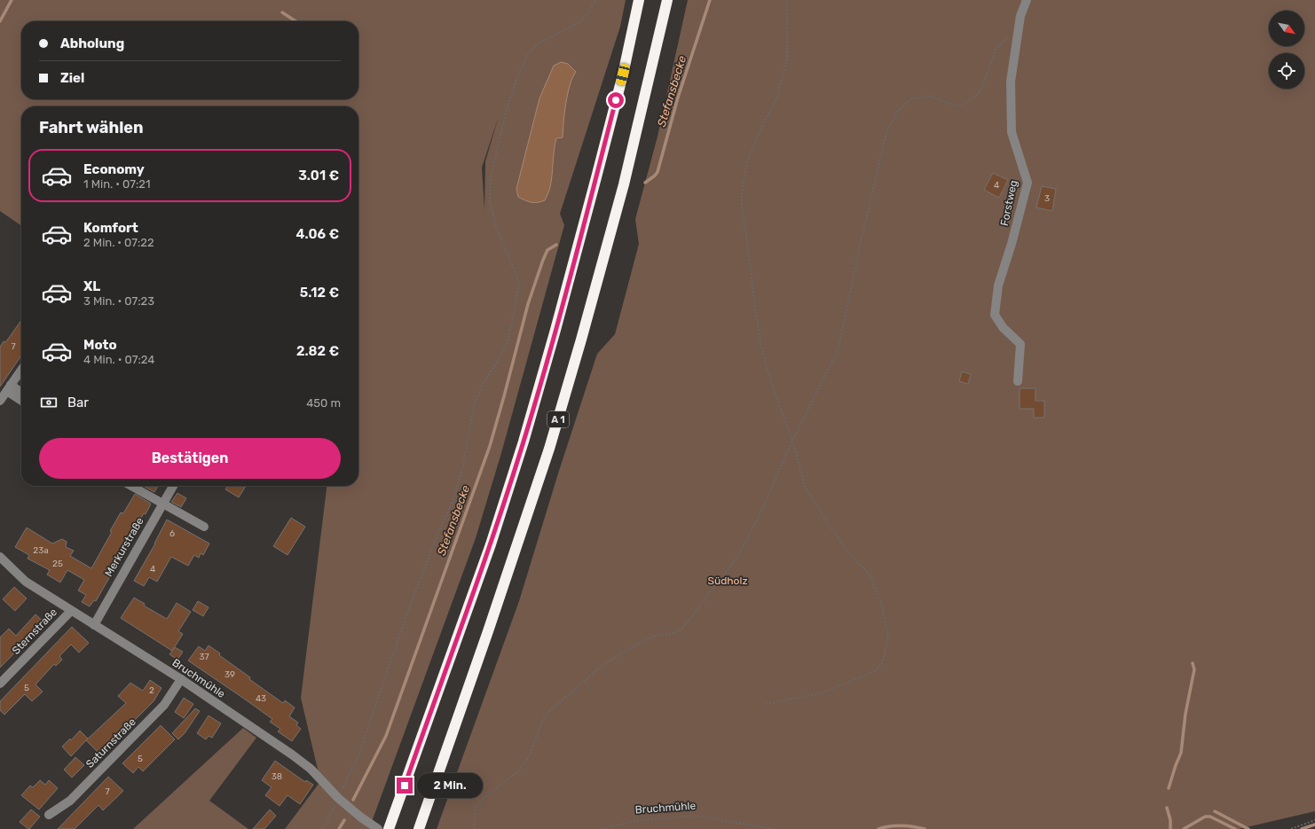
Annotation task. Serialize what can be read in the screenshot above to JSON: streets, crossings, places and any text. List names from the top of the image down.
{
  "streets": {
    "highway": ["A 1"],
    "street": [
      "Forstweg",
      "Merkurstraße",
      "Sternstraße",
      "Bruchmühle",
      "Saturnstraße"
    ]
  },
  "crossings": [
    ["Merkurstraße", "Bruchmühle"],
    ["Sternstraße", "Bruchmühle"],
    ["Bruchmühle", "Saturnstraße"]
  ],
  "water": ["Stefansbecke"],
  "parks": ["Südholz"],
  "house_numbers": [
    "4",
    "3",
    "7",
    "6",
    "23a",
    "25",
    "4",
    "37",
    "39",
    "5",
    "2",
    "43",
    "5",
    "38",
    "7"
  ],
  "north": "bottom right",
  "page": {
    "banner": ["Abholung", "Ziel"],
    "heading": "Fahrt wählen",
    "list": [
      {
        "name": "Economy",
        "note": "1 Min. · 07:21",
        "value": "3.01 €"
      },
      {
        "name": "Komfort",
        "note": "2 Min. · 07:22",
        "value": "4.06 €"
      },
      {
        "name": "XL",
        "note": "3 Min. · 07:23",
        "value": "5.12 €"
      },
      {
        "name": "Moto",
        "note": "4 Min. · 07:24",
        "value": "2.82 €"
      }
    ],
    "pay": ["Bar", "450 m"],
    "buttons": "Bestätigen",
    "bubble": "2 Min."
  }
}
